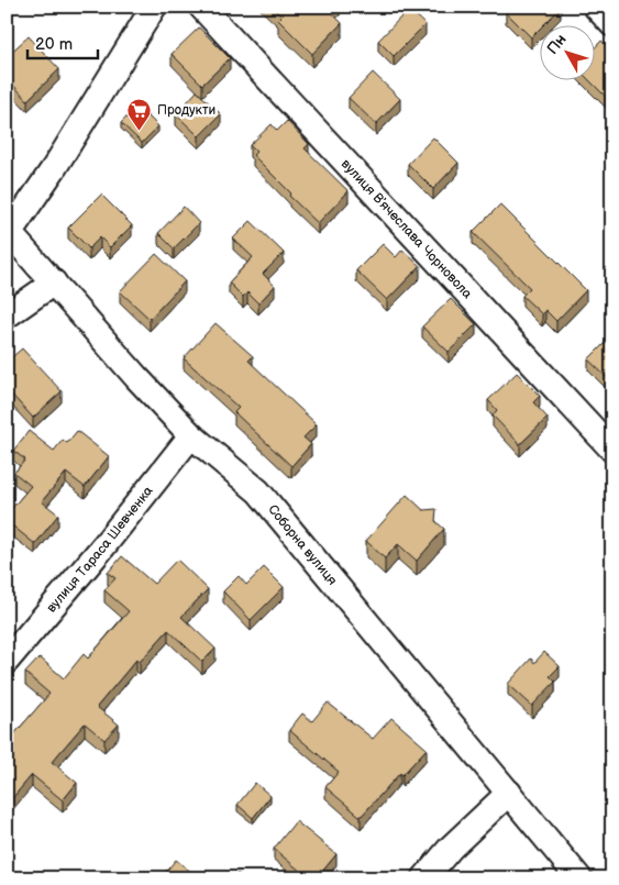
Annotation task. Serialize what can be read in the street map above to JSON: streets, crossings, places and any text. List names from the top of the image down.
{
  "streets": {
    "street": ["вулиця Вʼячеслава Чорновола", "Соборна вулиця", "вулиця Тараса Шевченка"]
  },
  "crossings": [
    ["Соборна вулиця", "вулиця Тараса Шевченка"]
  ],
  "places": {
    "supermarket": ["Продукти"]
  },
  "scale_bar": "20 m",
  "north": "top left"
}
